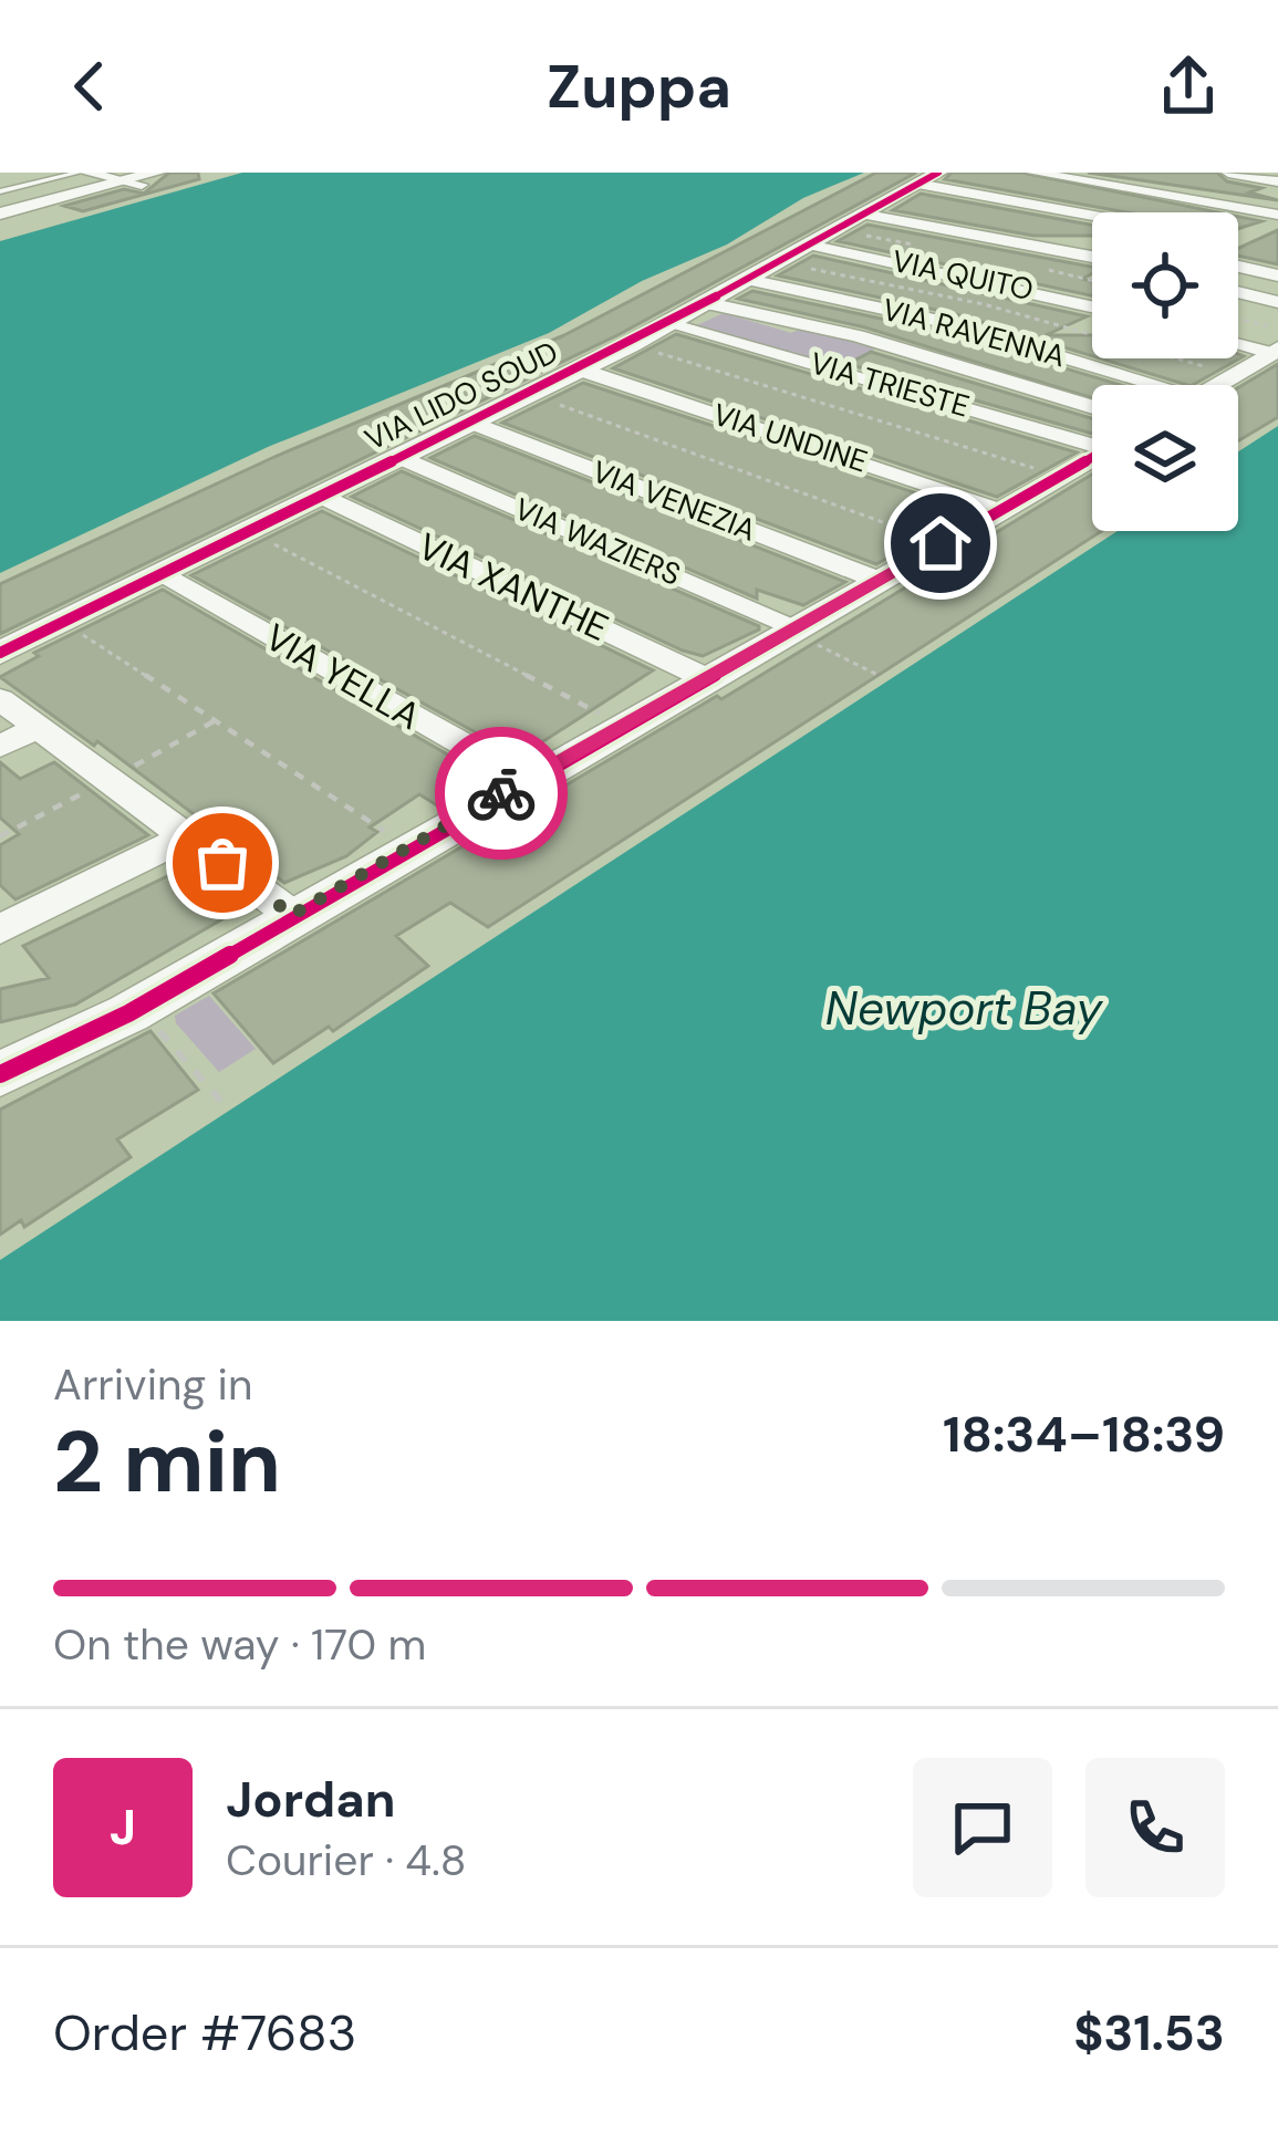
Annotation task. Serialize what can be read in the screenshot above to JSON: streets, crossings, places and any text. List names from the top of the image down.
{
  "streets": {
    "street": [
      "VIA QUITO",
      "VIA RAVENNA",
      "VIA TRIESTE",
      "VIA LIDO SOUD",
      "VIA UNDINE",
      "VIA VENEZIA",
      "VIA WAZIERS",
      "VIA XANTHE",
      "VIA YELLA"
    ]
  },
  "crossings": [
    ["VIA QUITO", "VIA LIDO SOUD"],
    ["VIA RAVENNA", "VIA LIDO SOUD"],
    ["VIA TRIESTE", "VIA LIDO SOUD"],
    ["VIA LIDO SOUD", "VIA UNDINE"],
    ["VIA LIDO SOUD", "VIA VENEZIA"],
    ["VIA LIDO SOUD", "VIA WAZIERS"],
    ["VIA LIDO SOUD", "VIA XANTHE"],
    ["VIA LIDO SOUD", "VIA YELLA"]
  ],
  "water": ["Newport Bay"],
  "page": {
    "header": "Zuppa",
    "heading": ["2 min", "Arriving in", "18:34–18:39"],
    "panel": [
      "Jordan",
      "Courier · 4.8",
      "Order #7683",
      "$31.53"
    ],
    "bar": "On the way · 170 m",
    "round": "J"
  }
}
